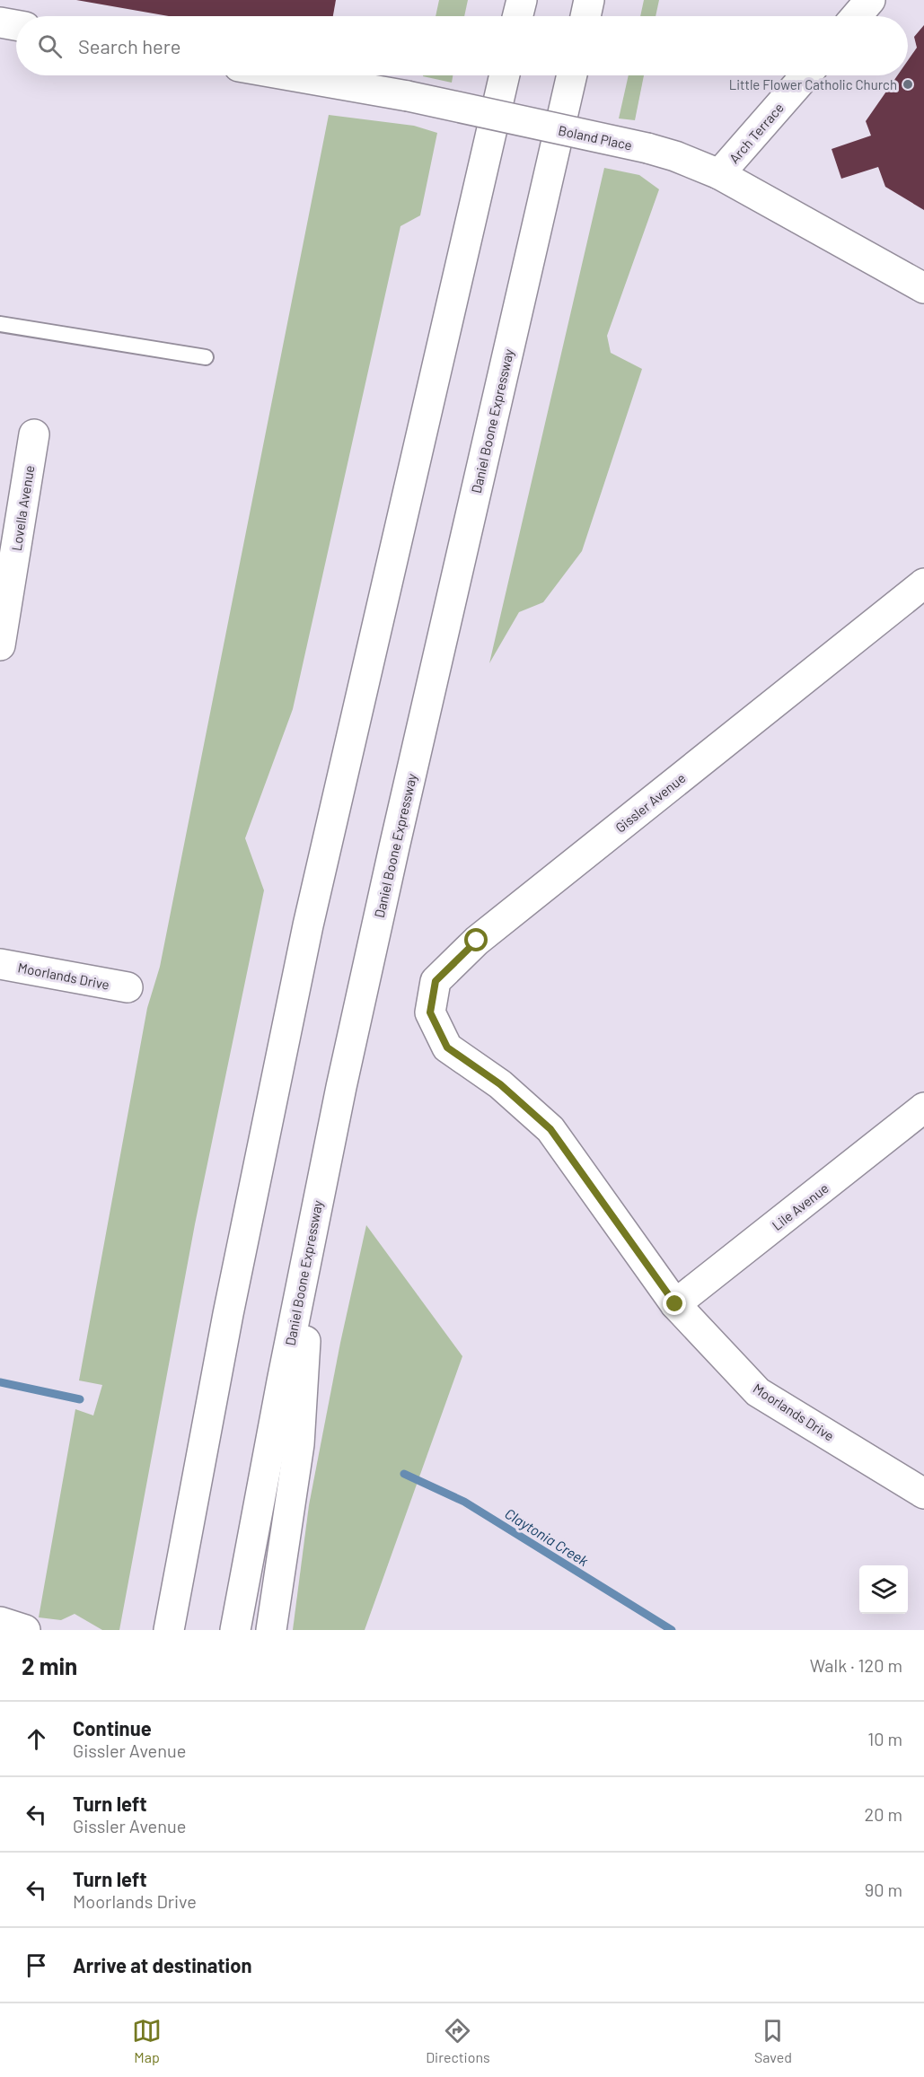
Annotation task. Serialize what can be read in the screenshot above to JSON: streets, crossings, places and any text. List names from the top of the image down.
{
  "streets": {
    "main road": [
      "Arch Terrace",
      "Boland Place",
      "Daniel Boone Expressway",
      "Lovella Avenue",
      "Gissler Avenue",
      "Moorlands Drive",
      "Lile Avenue"
    ]
  },
  "crossings": [
    ["Arch Terrace", "Boland Place"],
    ["Gissler Avenue", "Moorlands Drive"],
    ["Moorlands Drive", "Lile Avenue"]
  ],
  "water": ["Claytonia Creek"],
  "places": ["Little Flower Catholic Church"],
  "page": {
    "search": "Search here",
    "heading": ["2 min", "Walk · 120 m"],
    "list": [
      ["Continue", "Gissler Avenue", "10 m"],
      ["Turn left", "Gissler Avenue", "20 m"],
      ["Turn left", "Moorlands Drive", "90 m"],
      "Arrive at destination"
    ],
    "nav": ["Map", "Directions", "Saved"]
  }
}
